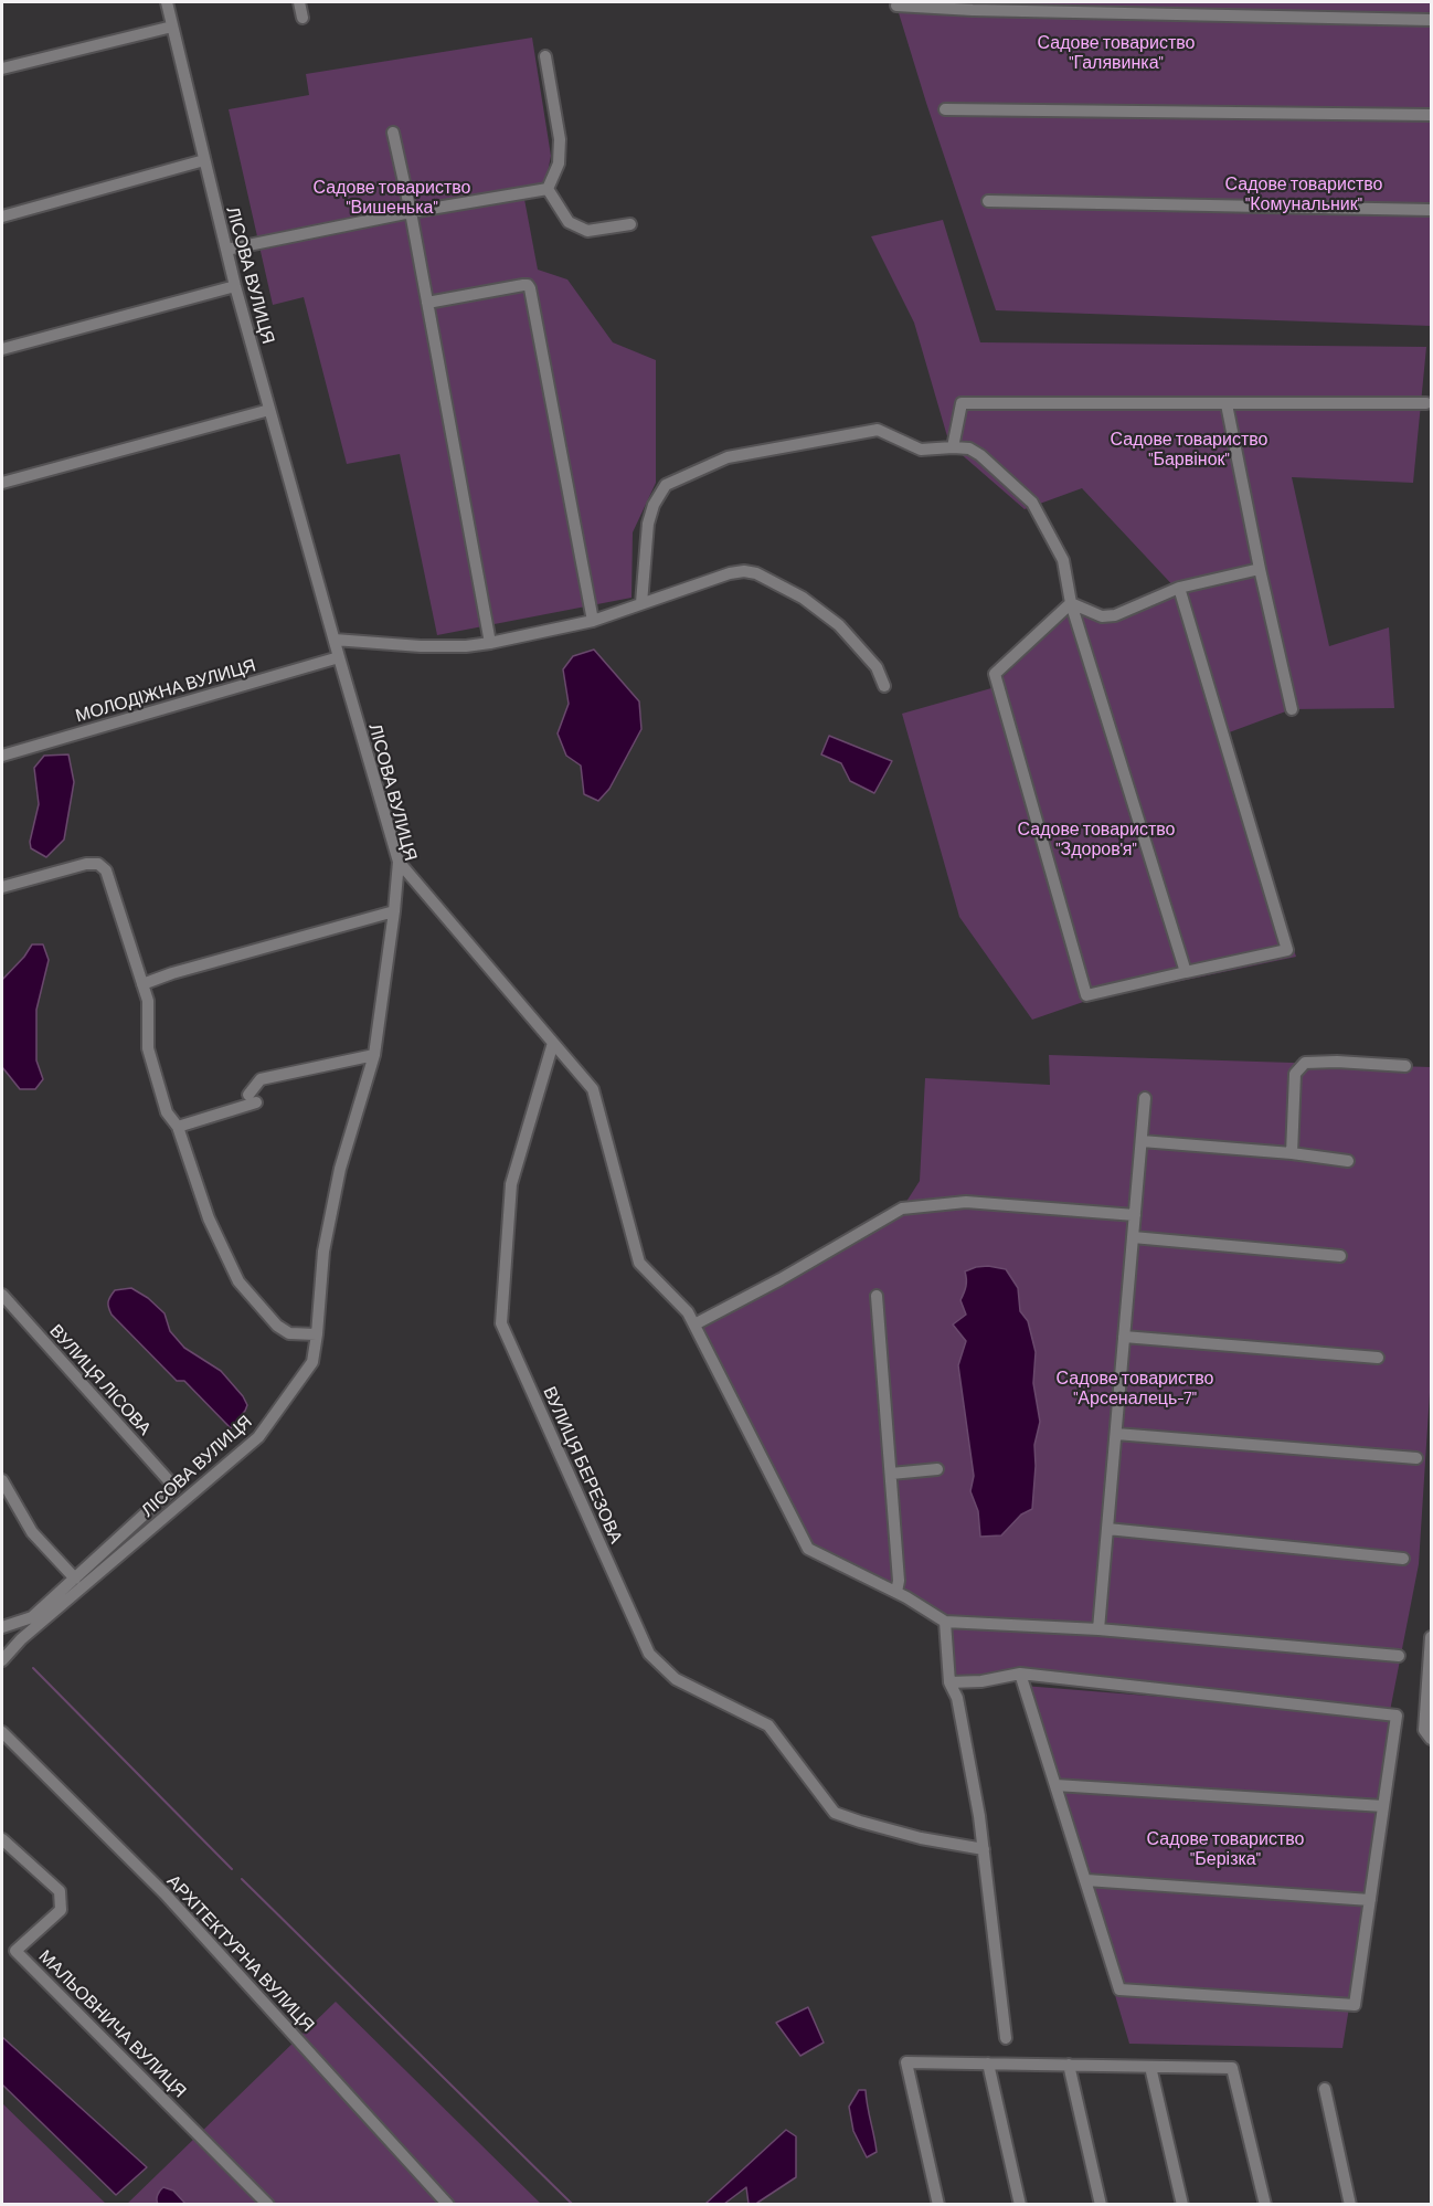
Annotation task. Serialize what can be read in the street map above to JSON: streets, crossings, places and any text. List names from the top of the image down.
{
  "streets": {
    "street": [
      "ЛІСОВА ВУЛИЦЯ",
      "МОЛОДІЖНА ВУЛИЦЯ",
      "ВУЛИЦЯ ЛІСОВА",
      "ВУЛИЦЯ БЕРЕЗОВА",
      "АРХІТЕКТУРНА ВУЛИЦЯ",
      "МАЛЬОВНИЧА ВУЛИЦЯ"
    ]
  },
  "crossings": [
    ["ЛІСОВА ВУЛИЦЯ", "МОЛОДІЖНА ВУЛИЦЯ"]
  ],
  "parks": [
    "Садове товариство \"Галявинка\"",
    "Садове товариство \"Комунальник\"",
    "Садове товариство \"Вишенька\"",
    "Садове товариство \"Барвінок\"",
    "Садове товариство \"Здоров'я\"",
    "Садове товариство \"Арсеналець-7\"",
    "Садове товариство \"Берізка\""
  ]
}
